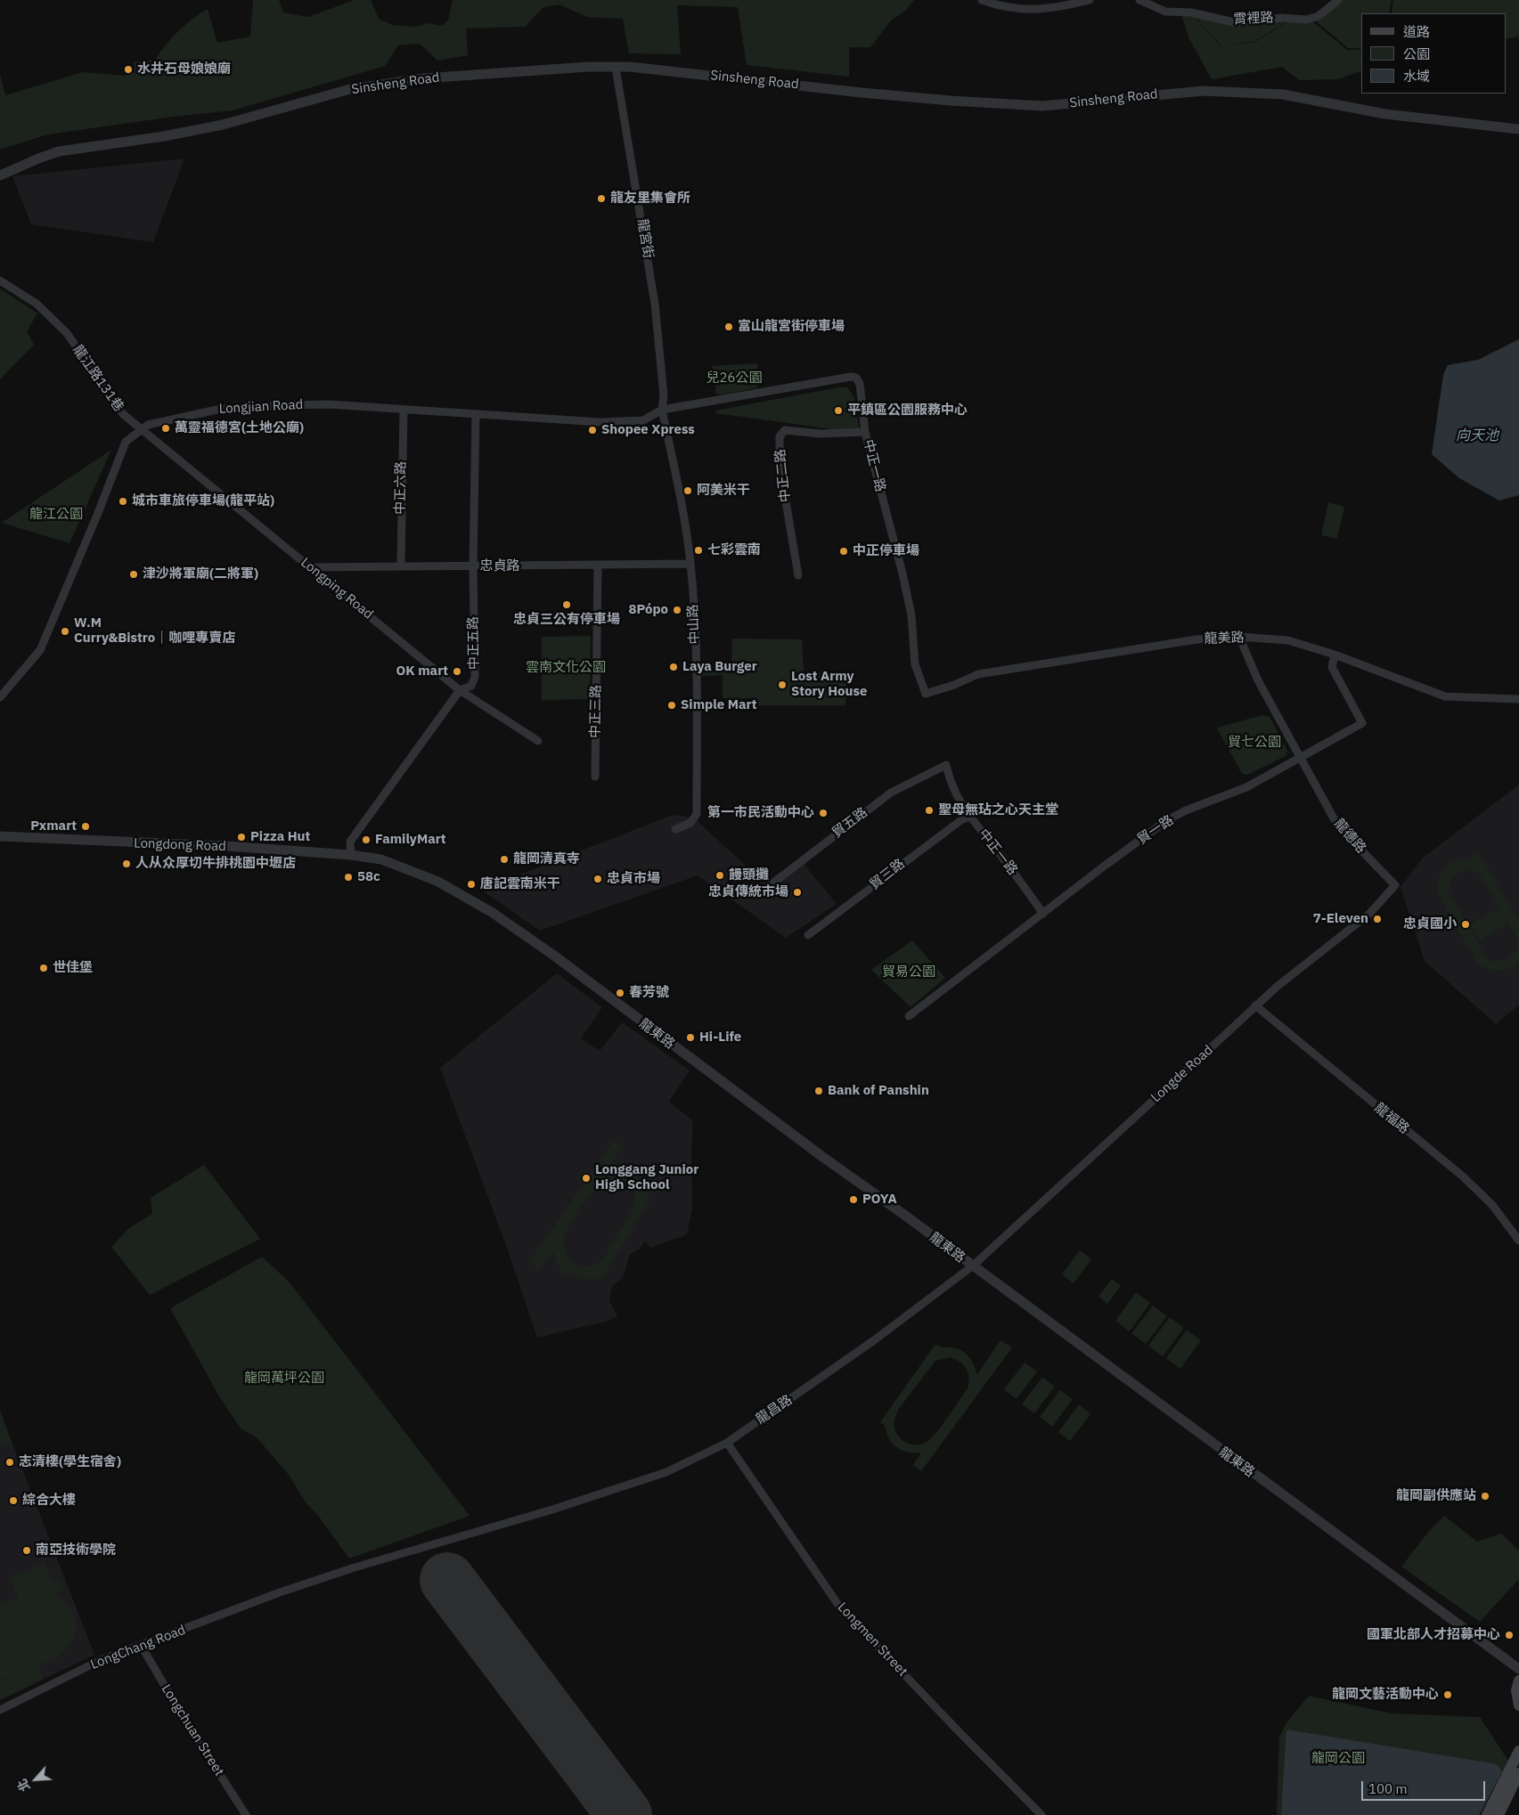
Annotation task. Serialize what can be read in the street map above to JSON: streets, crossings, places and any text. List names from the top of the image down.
{
  "streets": {
    "street": [
      "霄裡路",
      "Sinsheng Road",
      "龍宮街",
      "龍江路131巷",
      "Longjian Road",
      "中正一路",
      "中正二路",
      "中正六路",
      "忠貞路",
      "Longping Road",
      "中山路",
      "龍美路",
      "中正五路",
      "中正三路",
      "貿五路",
      "貿一路",
      "Longdong Road",
      "貿三路",
      "龍東路",
      "Longde Road",
      "龍福路",
      "龍昌路",
      "Longmen Street",
      "LongChang Road",
      "Longchuan Street"
    ]
  },
  "crossings": [
    ["Sinsheng Road", "龍宮街"],
    ["龍宮街", "Longjian Road"],
    ["龍宮街", "中正一路"],
    ["龍宮街", "中山路"],
    ["龍江路131巷", "Longjian Road"],
    ["龍江路131巷", "Longping Road"],
    ["Longjian Road", "中正一路"],
    ["Longjian Road", "中正六路"],
    ["Longjian Road", "Longping Road"],
    ["Longjian Road", "中山路"],
    ["Longjian Road", "中正五路"],
    ["中正一路", "中正二路"],
    ["中正一路", "中山路"],
    ["中正一路", "龍美路"],
    ["中正一路", "貿五路"],
    ["中正一路", "貿一路"],
    ["中正一路", "貿三路"],
    ["中正六路", "忠貞路"],
    ["忠貞路", "Longping Road"],
    ["忠貞路", "中山路"],
    ["忠貞路", "中正五路"],
    ["忠貞路", "中正三路"],
    ["Longping Road", "中正五路"],
    ["龍美路", "貿一路"],
    ["中正五路", "Longdong Road"],
    ["中正五路", "龍東路"],
    ["貿一路", "Longde Road"],
    ["Longdong Road", "龍東路"],
    ["龍東路", "Longde Road"],
    ["龍東路", "龍昌路"],
    ["Longde Road", "龍福路"],
    ["Longde Road", "龍昌路"],
    ["龍昌路", "Longmen Street"],
    ["龍昌路", "LongChang Road"],
    ["LongChang Road", "Longchuan Street"]
  ],
  "water": ["向天池"],
  "parks": [
    "兒26公園",
    "龍江公園",
    "雲南文化公園",
    "貿七公園",
    "貿易公園",
    "龍岡萬坪公園",
    "龍岡公園"
  ],
  "places": [
    "水井石母娘娘廟",
    "龍友里集會所",
    "富山龍宮街停車場",
    "平鎮區公園服務中心",
    "萬靈福德宮(土地公廟)",
    "Shopee Xpress",
    "阿美米干",
    "城市車旅停車場(龍平站)",
    "七彩雲南",
    "中正停車場",
    "津沙將軍廟(二將軍)",
    "忠貞三公有停車場",
    "8Pópo",
    "W.M Curry&Bistro｜咖哩專賣店",
    "Laya Burger",
    "OK mart",
    "Lost Army Story House",
    "Simple Mart",
    "聖母無玷之心天主堂",
    "第一市民活動中心",
    "Pxmart",
    "Pizza Hut",
    "FamilyMart",
    "龍岡清真寺",
    "人从众厚切牛排桃園中壢店",
    "饅頭攤",
    "58c",
    "忠貞市場",
    "唐記雲南米干",
    "忠貞傳統市場",
    "7-Eleven",
    "忠貞國小",
    "世佳堡",
    "春芳號",
    "Hi-Life",
    "Bank of Panshin",
    "Longgang Junior High School",
    "POYA",
    "志清樓(學生宿舍)",
    "龍岡副供應站",
    "綜合大樓",
    "南亞技術學院",
    "國軍北部人才招募中心",
    "龍岡文藝活動中心"
  ],
  "legend": ["道路", "公園", "水域"],
  "scale_bar": "100 m",
  "north": "bottom left"
}
